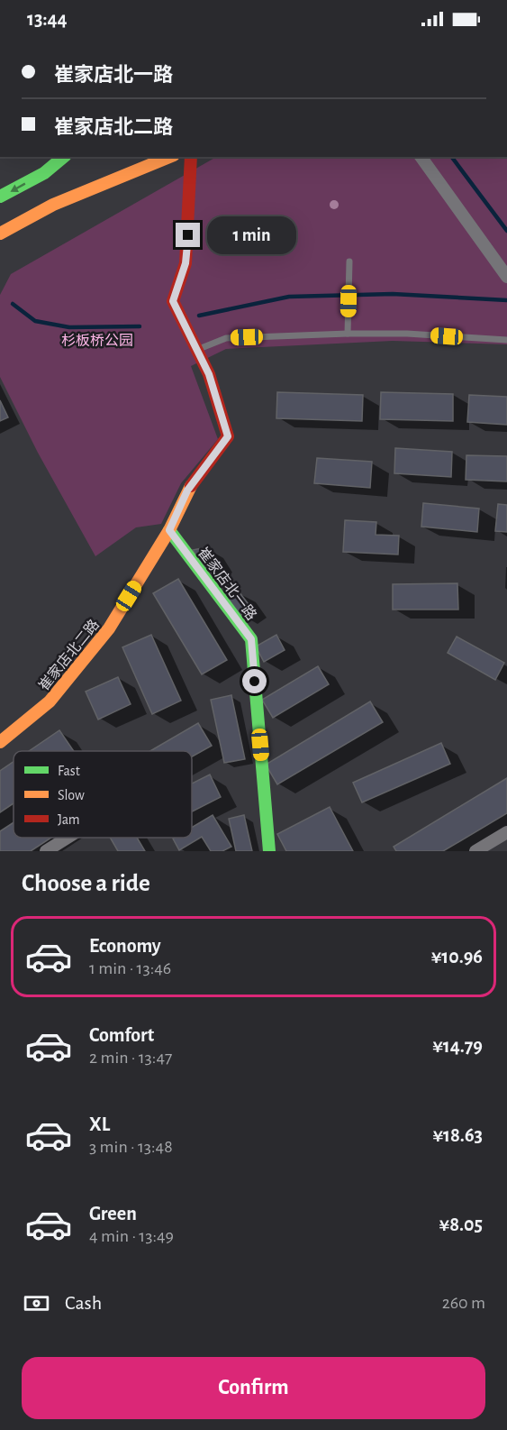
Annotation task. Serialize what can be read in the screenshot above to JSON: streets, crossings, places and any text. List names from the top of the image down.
{
  "streets": {
    "street": ["崔家店北一路", "崔家店北二路"]
  },
  "crossings": [
    ["崔家店北一路", "崔家店北二路"]
  ],
  "parks": ["杉板桥公园"],
  "legend": ["Fast", "Slow", "Jam"],
  "page": {
    "status": "13:44",
    "banner": ["崔家店北一路", "崔家店北二路"],
    "bubble": "1 min",
    "heading": "Choose a ride",
    "list": [
      {
        "name": "Economy",
        "note": "1 min · 13:46",
        "value": "¥10.96"
      },
      {
        "name": "Comfort",
        "note": "2 min · 13:47",
        "value": "¥14.79"
      },
      {
        "name": "XL",
        "note": "3 min · 13:48",
        "value": "¥18.63"
      },
      {
        "name": "Green",
        "note": "4 min · 13:49",
        "value": "¥8.05"
      }
    ],
    "pay": ["Cash", "260 m"],
    "buttons": "Confirm"
  }
}
